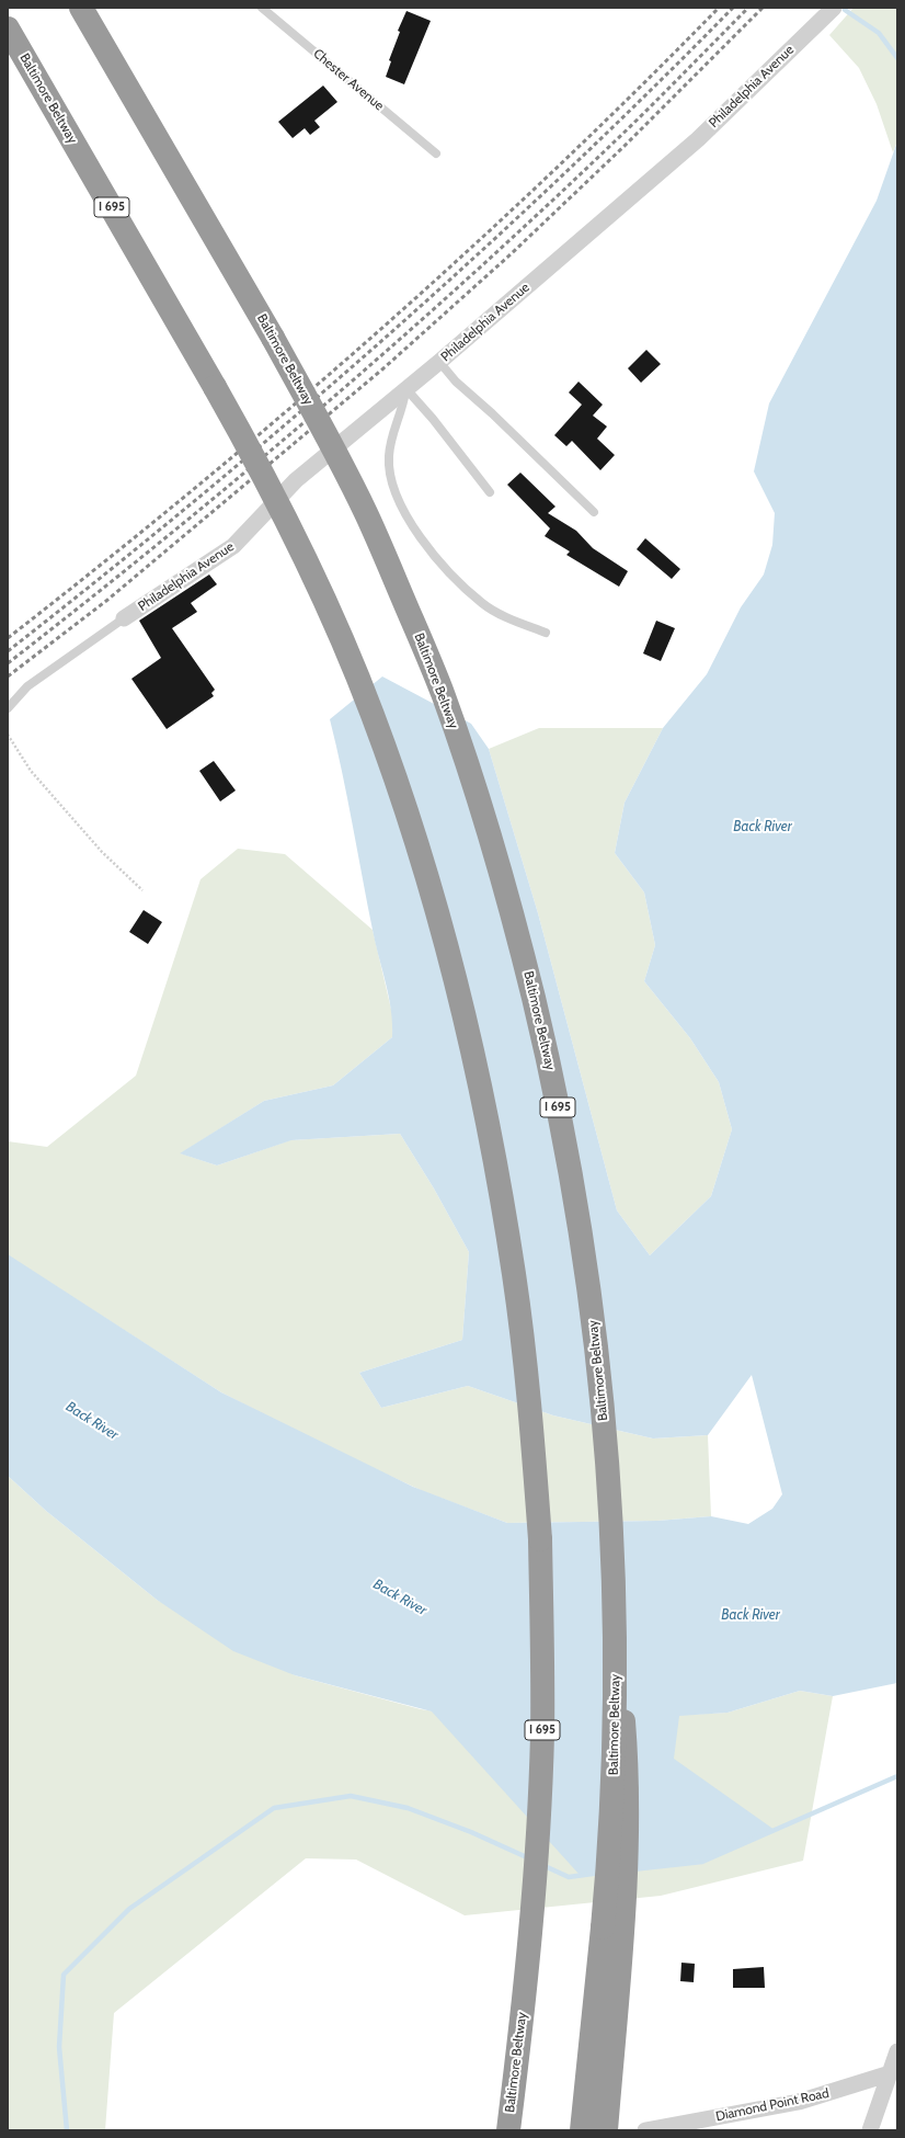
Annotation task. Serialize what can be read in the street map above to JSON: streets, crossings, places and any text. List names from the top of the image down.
{
  "streets": {
    "highway": ["Baltimore Beltway", "I 695"],
    "street": ["Philadelphia Avenue", "Diamond Point Road"],
    "lane": ["Chester Avenue"]
  },
  "water": ["Back River"]
}
